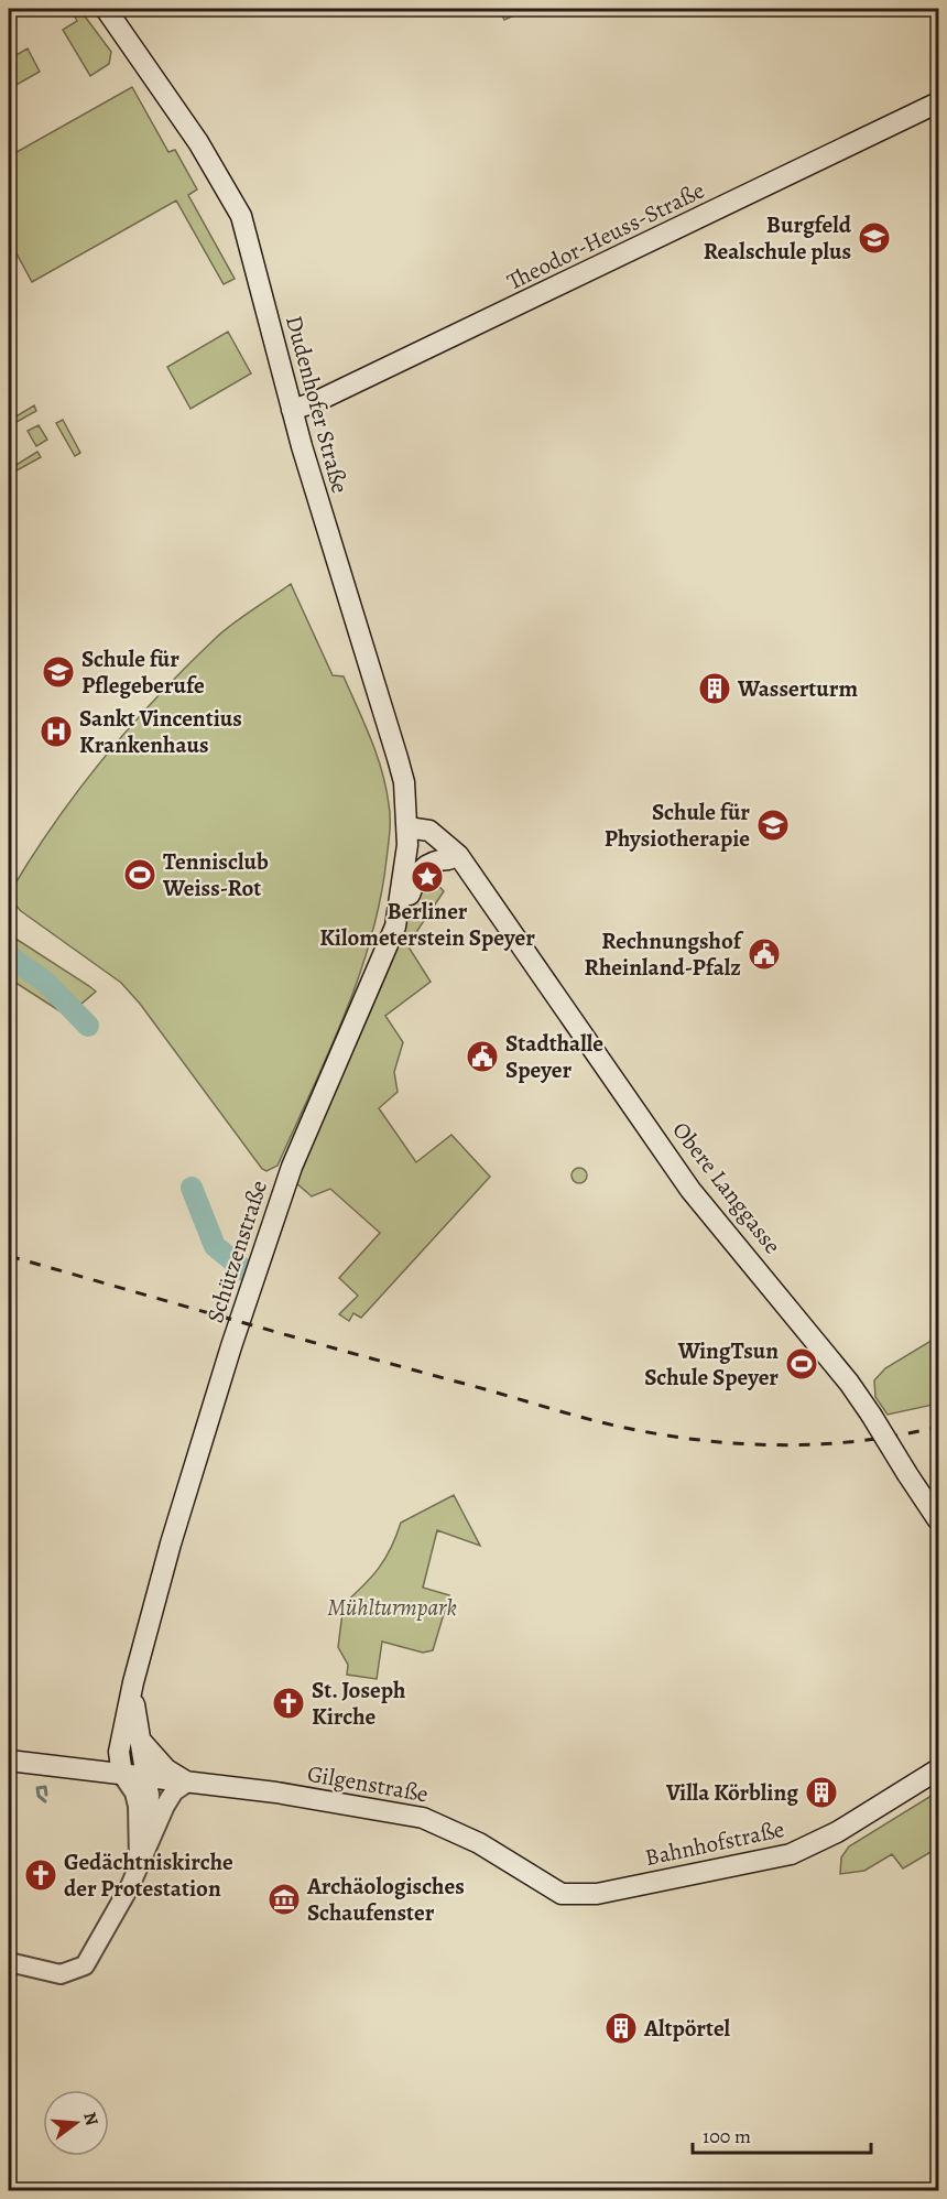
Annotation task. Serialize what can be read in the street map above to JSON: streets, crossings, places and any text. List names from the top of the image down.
{
  "streets": {
    "main road": [
      "Theodor-Heuss-Straße",
      "Dudenhofer Straße",
      "Obere Langgasse",
      "Schützenstraße",
      "Gilgenstraße",
      "Bahnhofstraße"
    ]
  },
  "crossings": [
    ["Theodor-Heuss-Straße", "Dudenhofer Straße"],
    ["Dudenhofer Straße", "Obere Langgasse"],
    ["Dudenhofer Straße", "Schützenstraße"],
    ["Obere Langgasse", "Schützenstraße"],
    ["Schützenstraße", "Gilgenstraße"],
    ["Gilgenstraße", "Bahnhofstraße"]
  ],
  "parks": ["Mühlturmpark"],
  "places": {
    "school or university": ["Burgfeld Realschule plus", "Schule für Pflegeberufe", "Schule für Physiotherapie"],
    "building": ["Wasserturm", "Villa Körbling", "Altpörtel"],
    "hospital": ["Sankt Vincentius Krankenhaus"],
    "sports": ["Tennisclub Weiss-Rot", "WingTsun Schule Speyer"],
    "place": ["Berliner Kilometerstein Speyer"],
    "public building": ["Rechnungshof Rheinland-Pfalz", "Stadthalle Speyer"],
    "church": ["St. Joseph Kirche", "Gedächtniskirche der Protestation"],
    "museum": ["Archäologisches Schaufenster"]
  },
  "scale_bar": "100 m",
  "north": "right"
}
